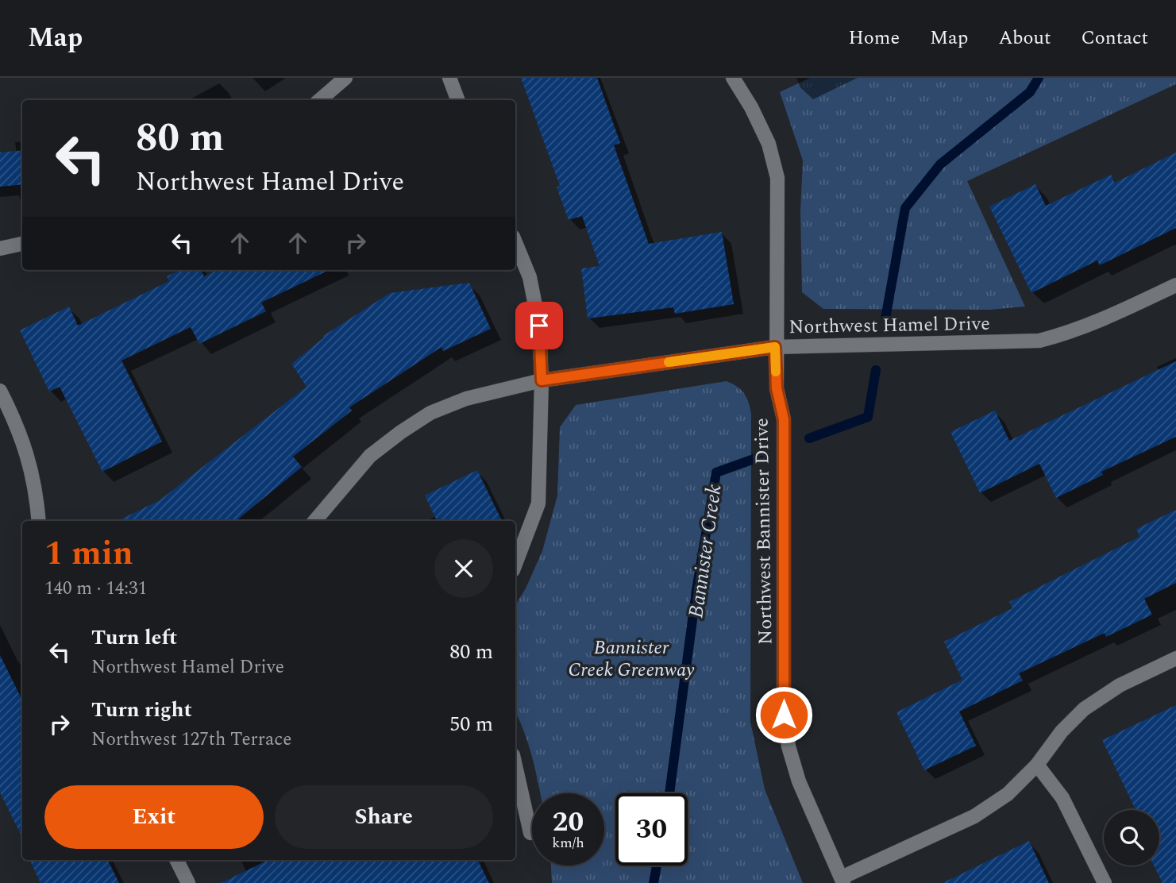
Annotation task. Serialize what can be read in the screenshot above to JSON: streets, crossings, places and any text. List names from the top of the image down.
{
  "streets": {
    "street": ["Northwest Hamel Drive", "Northwest Bannister Drive"]
  },
  "crossings": [
    ["Northwest Hamel Drive", "Northwest Bannister Drive"]
  ],
  "water": ["Bannister Creek"],
  "parks": ["Bannister Creek Greenway"],
  "page": {
    "header": "Map",
    "nav": [
      "Home",
      "Map",
      "About",
      "Contact"
    ],
    "turn": ["80 m", "Northwest Hamel Drive"],
    "heading": ["1 min", "140 m · 14:31"],
    "list": [
      {
        "name": "Turn left",
        "note": "Northwest Hamel Drive",
        "value": "80 m"
      },
      {
        "name": "Turn right",
        "note": "Northwest 127th Terrace",
        "value": "50 m"
      }
    ],
    "buttons": ["Exit", "Share"],
    "speed": "20 km/h",
    "limit": "30"
  }
}
